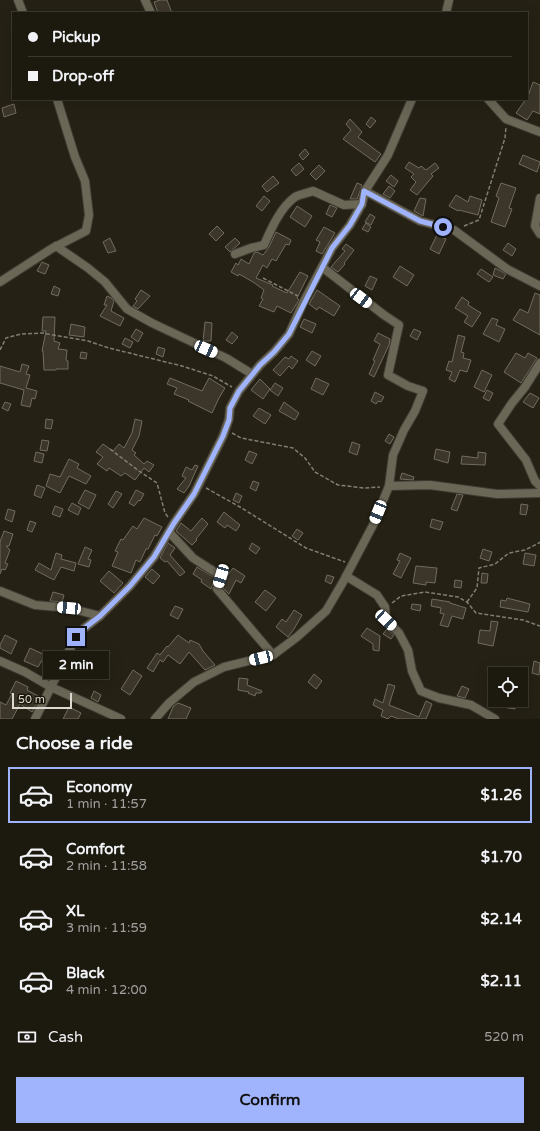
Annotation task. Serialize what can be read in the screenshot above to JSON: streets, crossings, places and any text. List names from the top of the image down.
{
  "scale_bar": "50 m",
  "page": {
    "banner": ["Pickup", "Drop-off"],
    "bubble": "2 min",
    "scale": "50 m",
    "heading": "Choose a ride",
    "list": [
      {
        "name": "Economy",
        "note": "1 min · 11:57",
        "value": "$1.26"
      },
      {
        "name": "Comfort",
        "note": "2 min · 11:58",
        "value": "$1.70"
      },
      {
        "name": "XL",
        "note": "3 min · 11:59",
        "value": "$2.14"
      },
      {
        "name": "Black",
        "note": "4 min · 12:00",
        "value": "$2.11"
      }
    ],
    "pay": ["Cash", "520 m"],
    "buttons": "Confirm"
  }
}
